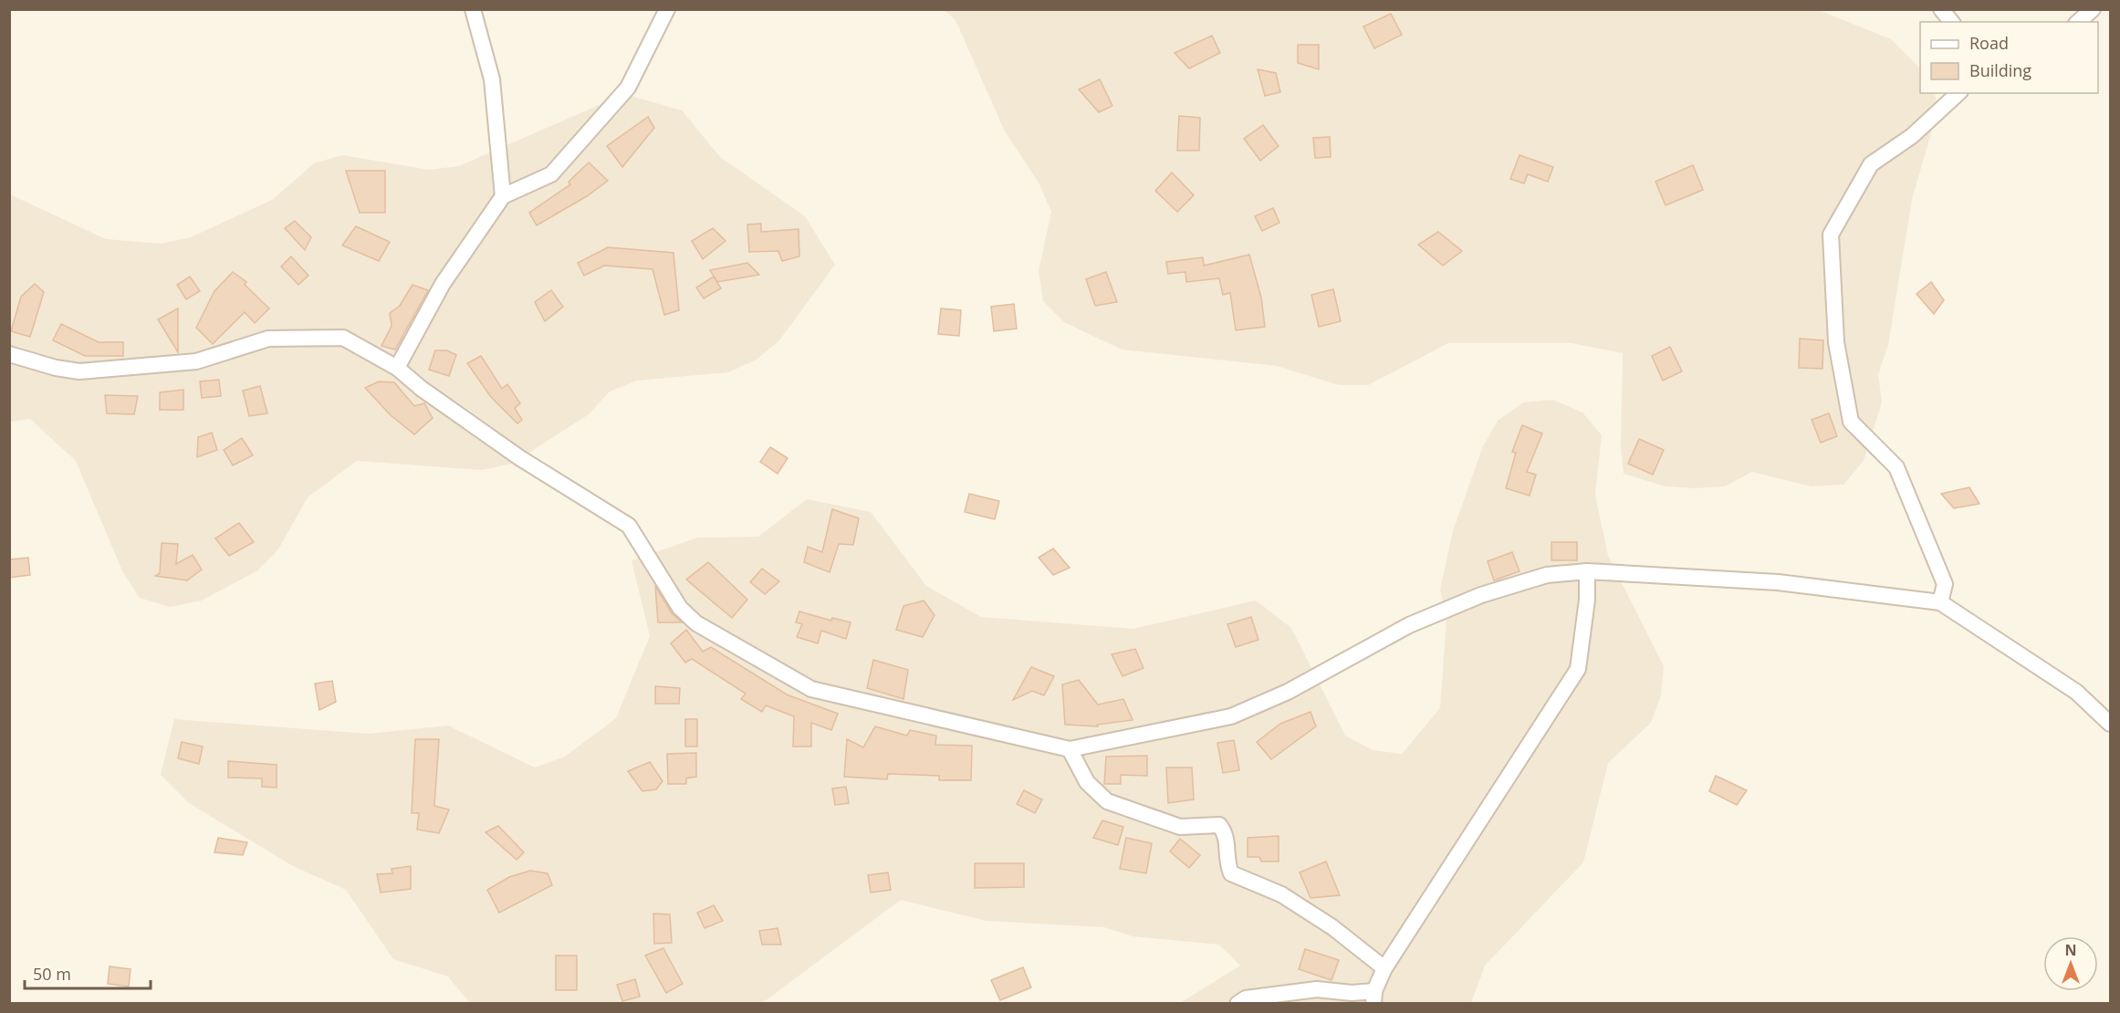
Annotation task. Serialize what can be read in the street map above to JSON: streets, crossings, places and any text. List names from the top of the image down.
{
  "legend": ["Road", "Building"],
  "scale_bar": "50 m",
  "north": "top"
}
